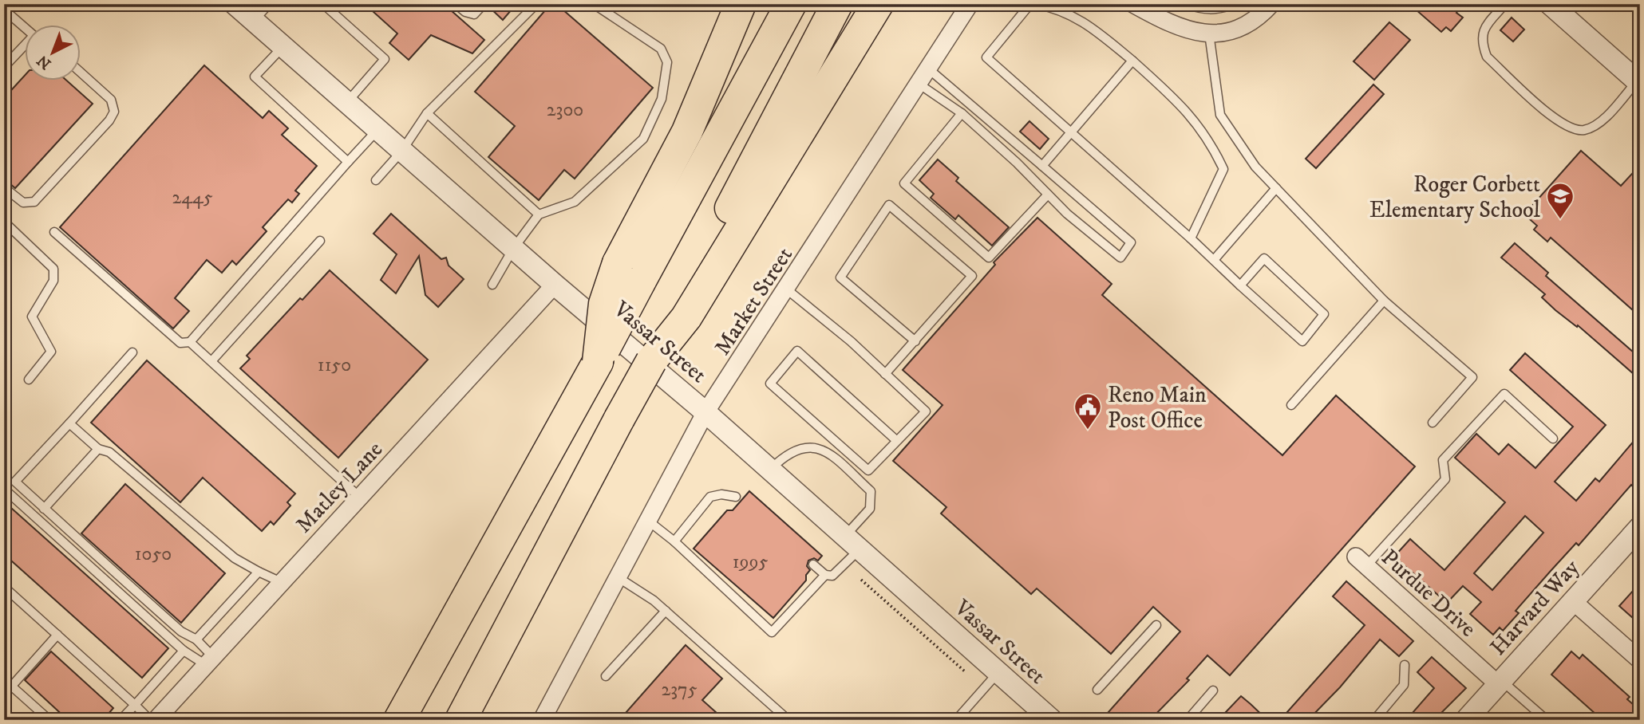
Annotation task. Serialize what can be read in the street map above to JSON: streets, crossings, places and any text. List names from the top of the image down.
{
  "streets": {
    "street": [
      "Market Street",
      "Vassar Street",
      "Matley Lane",
      "Purdue Drive",
      "Harvard Way"
    ]
  },
  "crossings": [
    ["Market Street", "Vassar Street"],
    ["Vassar Street", "Matley Lane"],
    ["Purdue Drive", "Harvard Way"]
  ],
  "places": {
    "school or university": ["Roger Corbett Elementary School"],
    "public building": ["Reno Main Post Office"]
  },
  "house_numbers": [
    "2300",
    "2445",
    "1150",
    "1050",
    "1995",
    "2375"
  ],
  "north": "bottom left"
}
